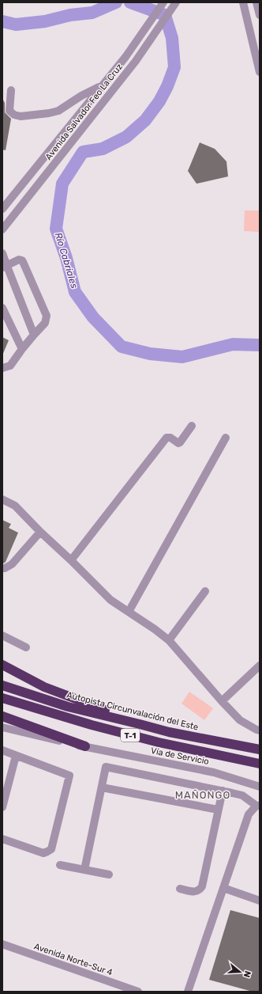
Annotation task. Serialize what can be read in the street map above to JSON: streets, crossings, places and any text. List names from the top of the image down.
{
  "streets": {
    "highway": ["Autopista Circunvalación del Este", "T-1"],
    "street": ["Avenida Salvador Feo La Cruz", "Vía de Servicio", "Avenida Norte-Sur 4"]
  },
  "districts": ["MAÑONGO"],
  "water": ["Río Cabriales"],
  "north": "right"
}
